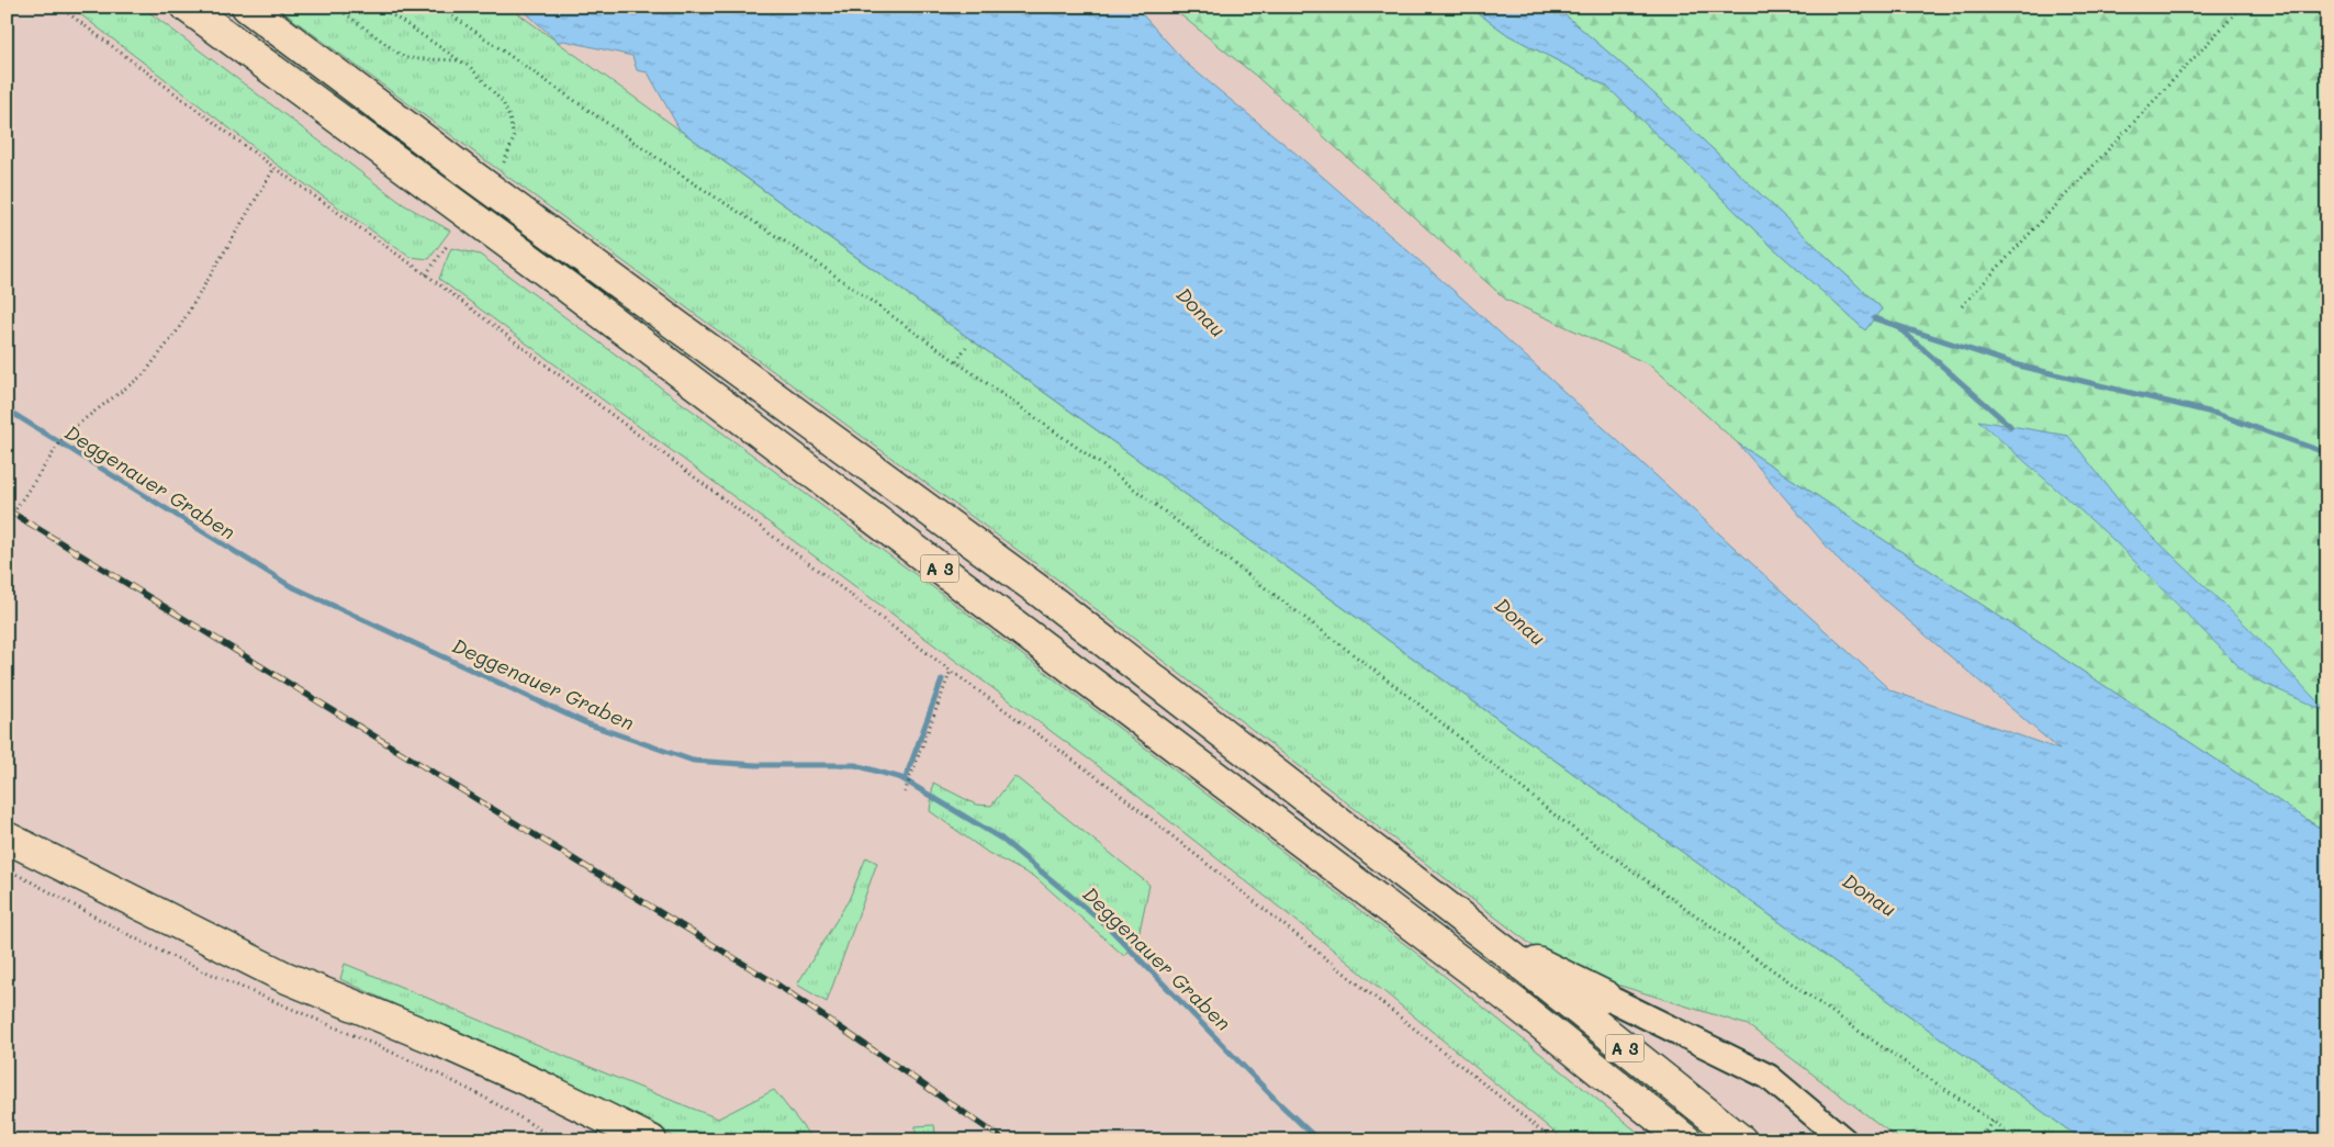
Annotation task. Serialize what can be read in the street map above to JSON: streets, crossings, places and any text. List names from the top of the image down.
{
  "streets": {
    "main road": ["A 3"]
  },
  "water": ["Donau", "Deggenauer Graben"]
}
